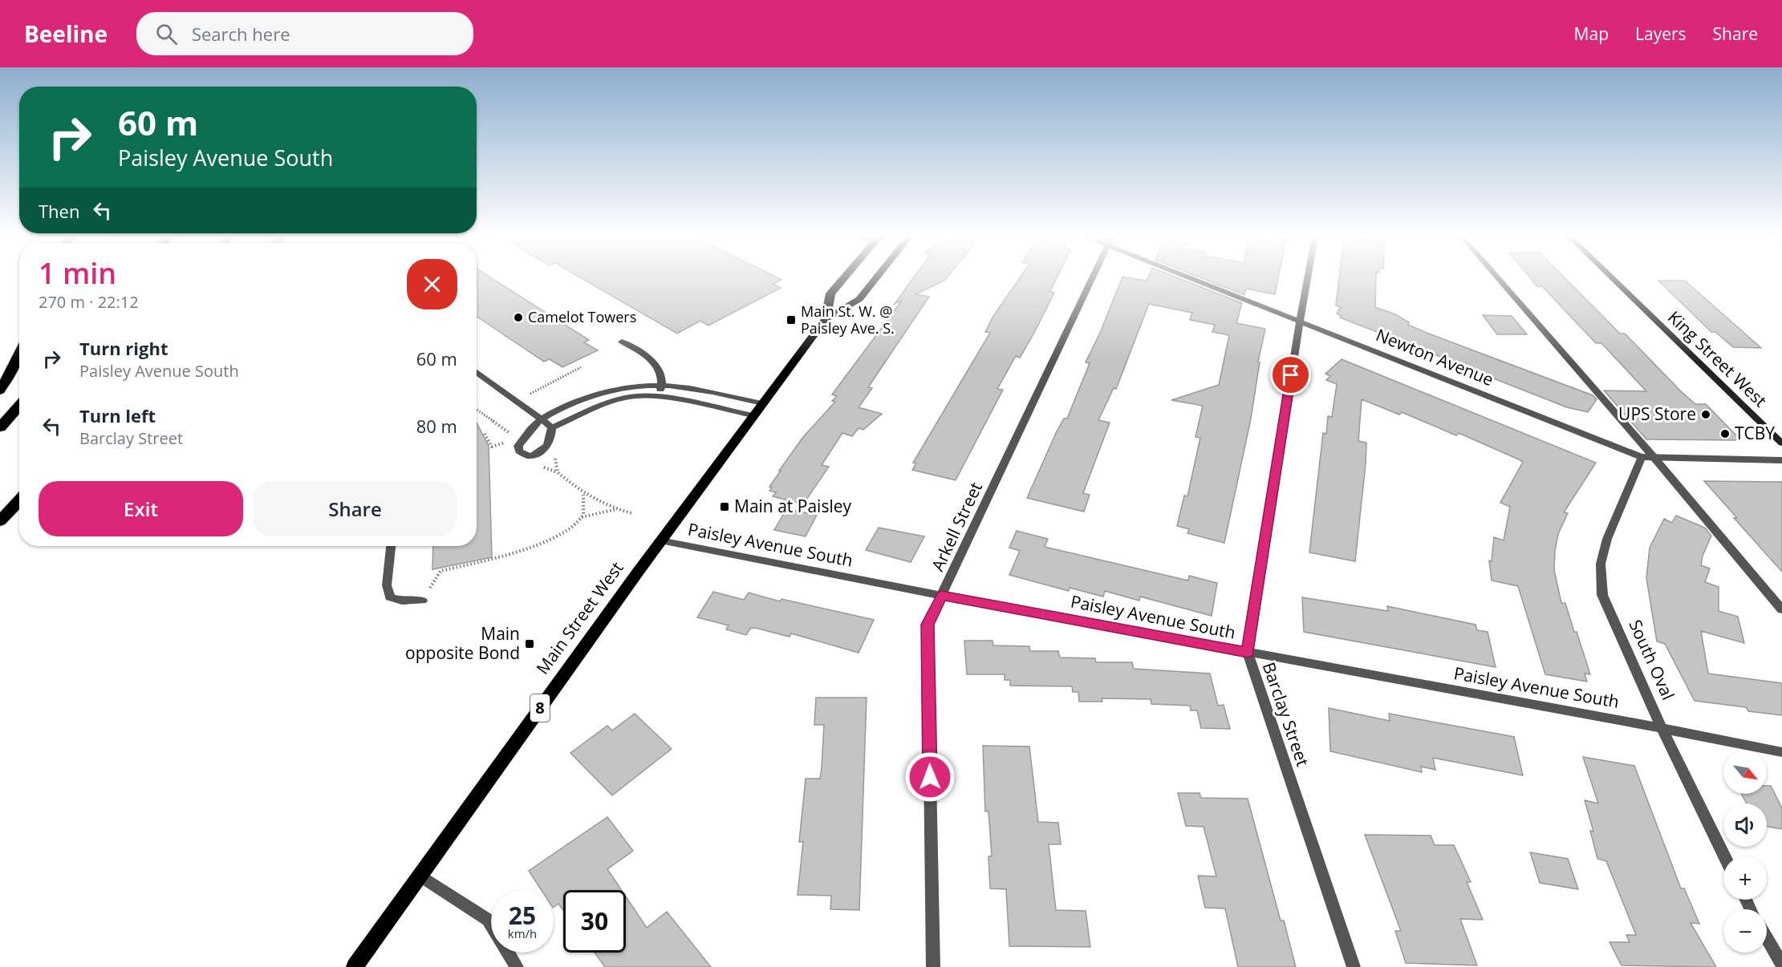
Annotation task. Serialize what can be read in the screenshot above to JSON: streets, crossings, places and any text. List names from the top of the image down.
{
  "streets": {
    "main road": ["Main Street West", "8"],
    "street": [
      "Newton Avenue",
      "King Street West",
      "Arkell Street",
      "Paisley Avenue South",
      "South Oval",
      "Barclay Street"
    ]
  },
  "crossings": [
    ["Newton Avenue", "South Oval"],
    ["Newton Avenue", "Barclay Street"],
    ["Arkell Street", "Paisley Avenue South"],
    ["Paisley Avenue South", "Main Street West"],
    ["Paisley Avenue South", "South Oval"],
    ["Paisley Avenue South", "Barclay Street"]
  ],
  "places": {
    "other": ["Camelot Towers", "UPS Store", "TCBY"],
    "transit": ["Main St. W. @ Paisley Ave. S.", "Main at Paisley", "Main opposite Bond"]
  },
  "north": "bottom right",
  "page": {
    "header": "Beeline",
    "search": "Search here",
    "nav": ["Map", "Layers", "Share"],
    "turn": ["60 m", "Paisley Avenue South"],
    "then": "Then",
    "heading": ["1 min", "270 m · 22:12"],
    "list": [
      {
        "name": "Turn right",
        "note": "Paisley Avenue South",
        "value": "60 m"
      },
      {
        "name": "Turn left",
        "note": "Barclay Street",
        "value": "80 m"
      }
    ],
    "buttons": ["Exit", "Share"],
    "map_buttons": ["+", "−"],
    "speed": "25 km/h",
    "limit": "30"
  }
}
